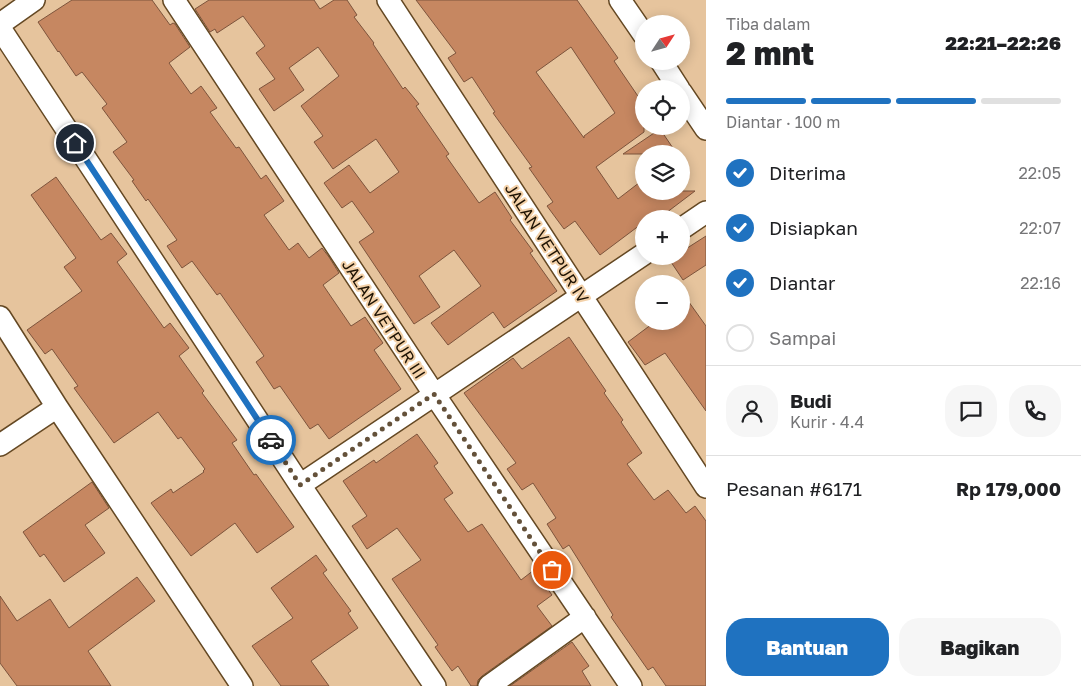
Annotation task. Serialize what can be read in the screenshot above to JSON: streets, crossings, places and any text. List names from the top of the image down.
{
  "streets": {
    "street": ["JALAN VETPUR IV", "JALAN VETPUR III"]
  },
  "north": "top right",
  "page": {
    "heading": ["2 mnt", "Tiba dalam", "22:21–22:26"],
    "panel": [
      "Budi",
      "Kurir · 4.4",
      "Pesanan #6171",
      "Rp 179,000"
    ],
    "map_buttons": ["+", "−"],
    "bar": "Diantar · 100 m",
    "list": [
      ["Diterima", "22:05"],
      ["Disiapkan", "22:07"],
      ["Diantar", "22:16"],
      "Sampai"
    ],
    "buttons": ["Bantuan", "Bagikan"]
  }
}
